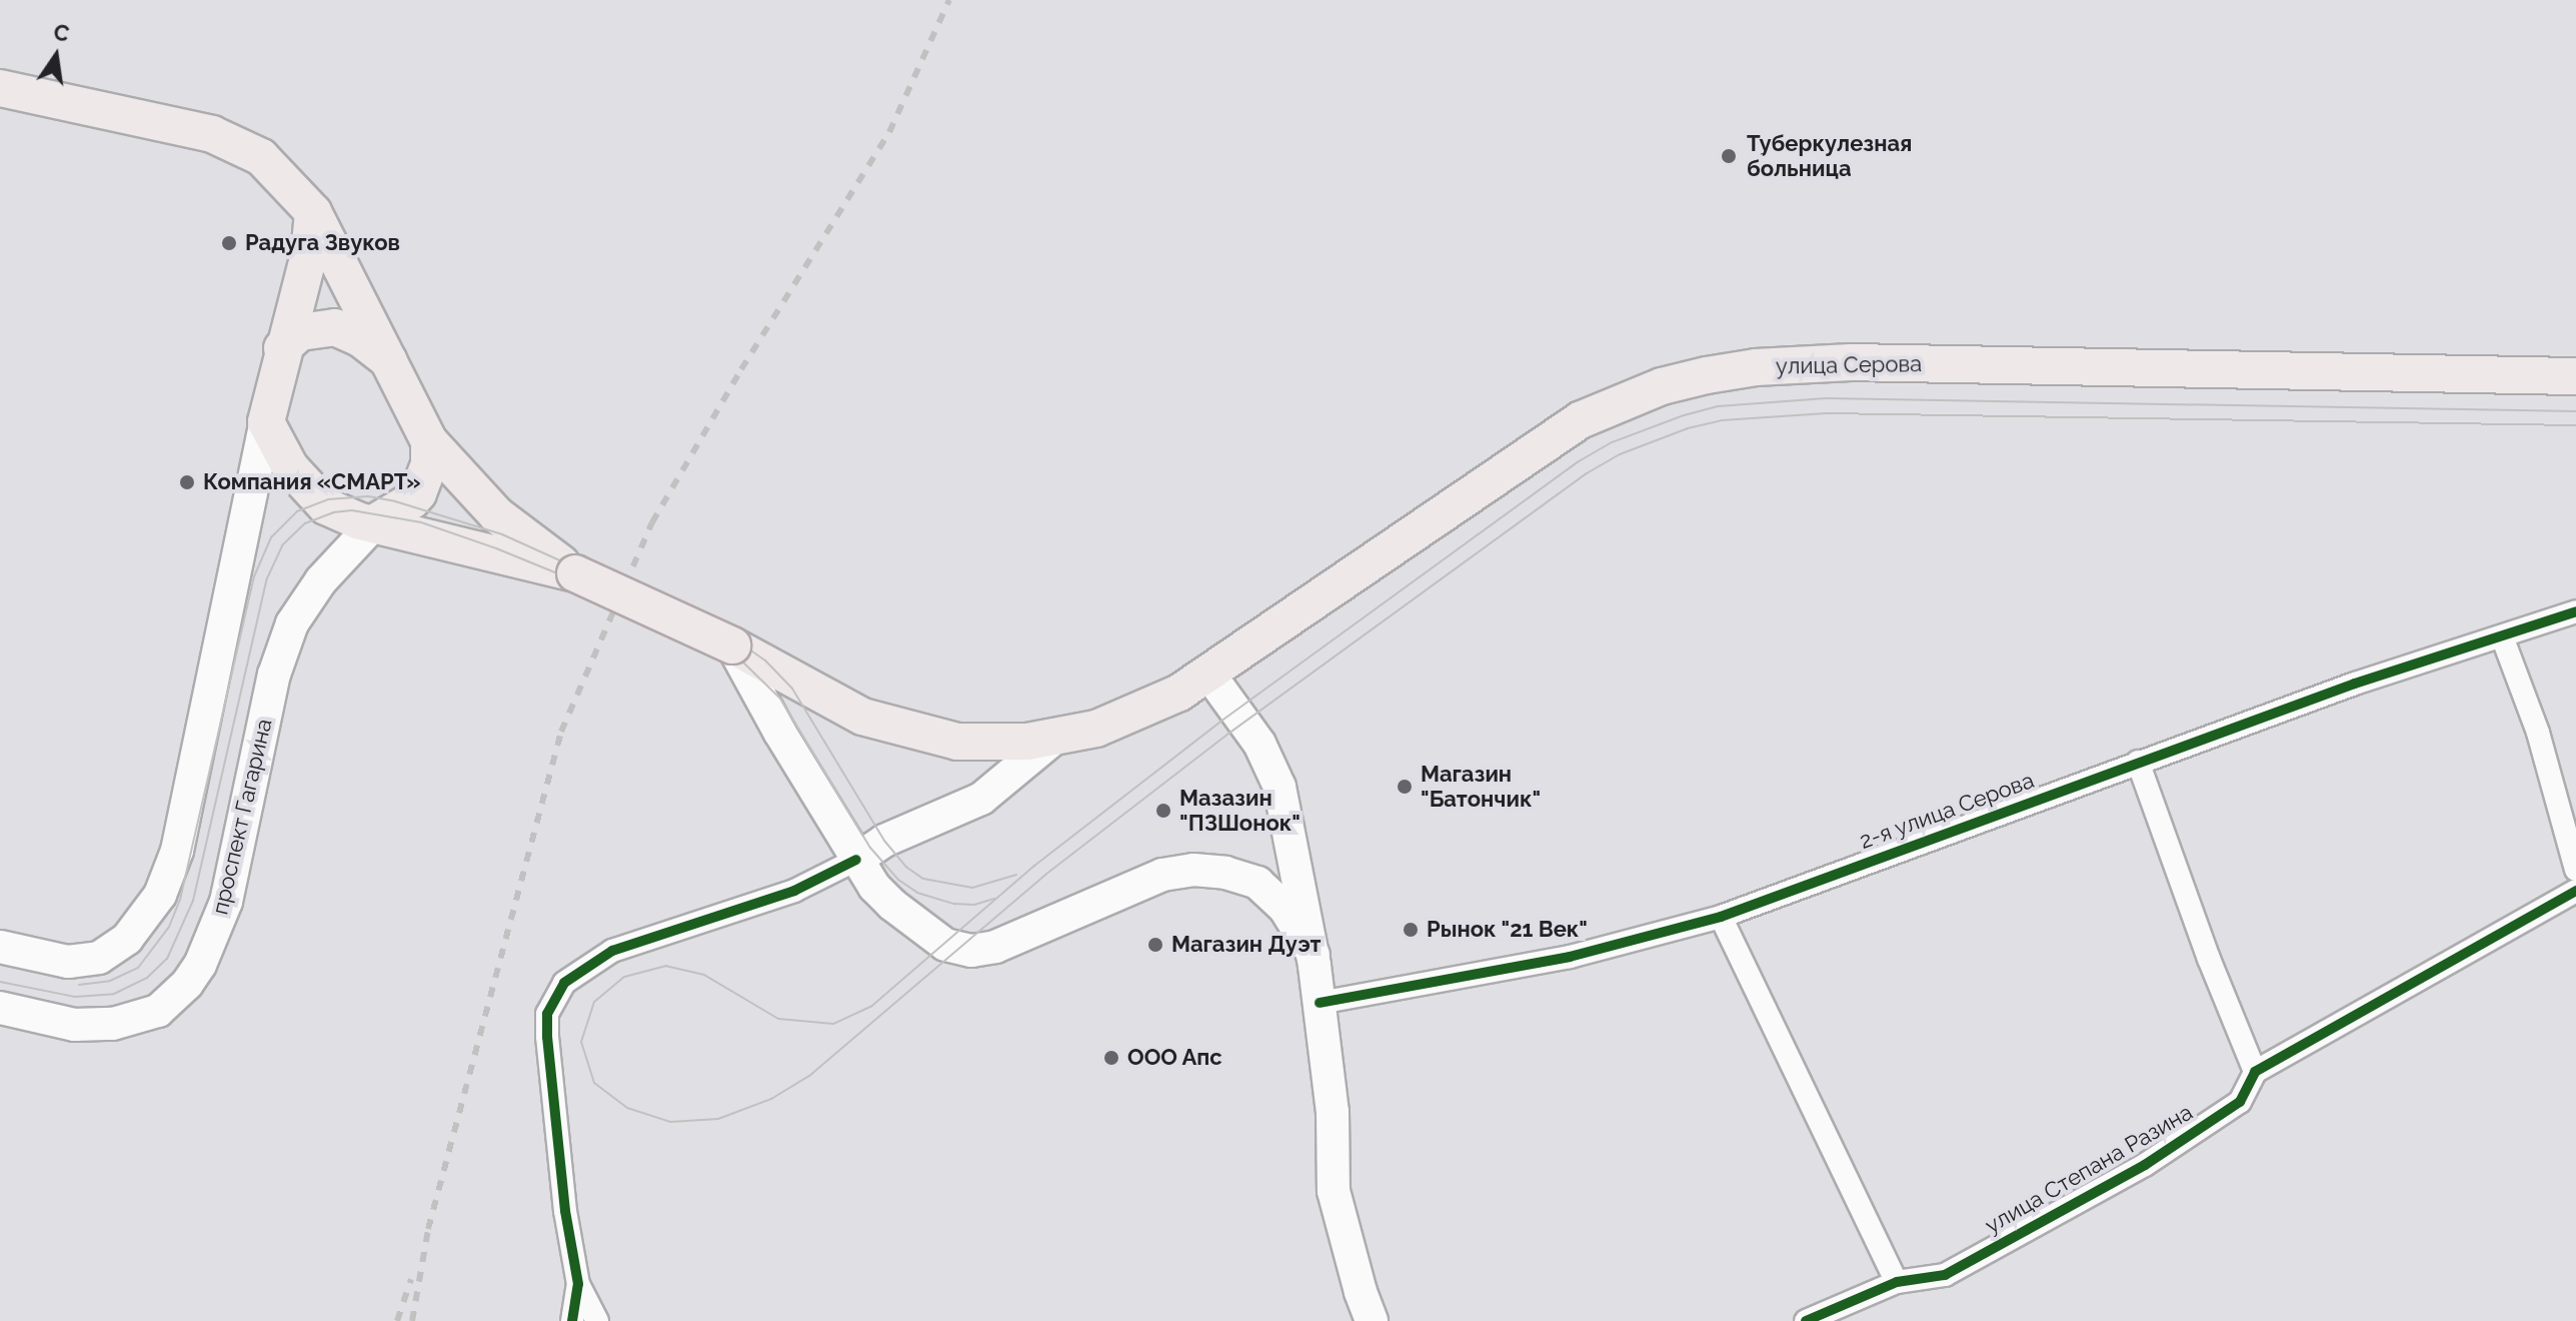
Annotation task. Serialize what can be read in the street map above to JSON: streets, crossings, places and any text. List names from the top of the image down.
{
  "streets": {
    "main road": ["улица Серова", "проспект Гагарина"],
    "street": ["2-я улица Серова", "улица Степана Разина"]
  },
  "places": [
    "Туберкулезная больница",
    "Радуга Звуков",
    "Компания «СМАРТ»",
    "Магазин \"Батончик\"",
    "Мазазин \"ПЗШонок\"",
    "Рынок \"21 Век\"",
    "Магазин Дуэт",
    "ООО Апс"
  ],
  "north": "top"
}
